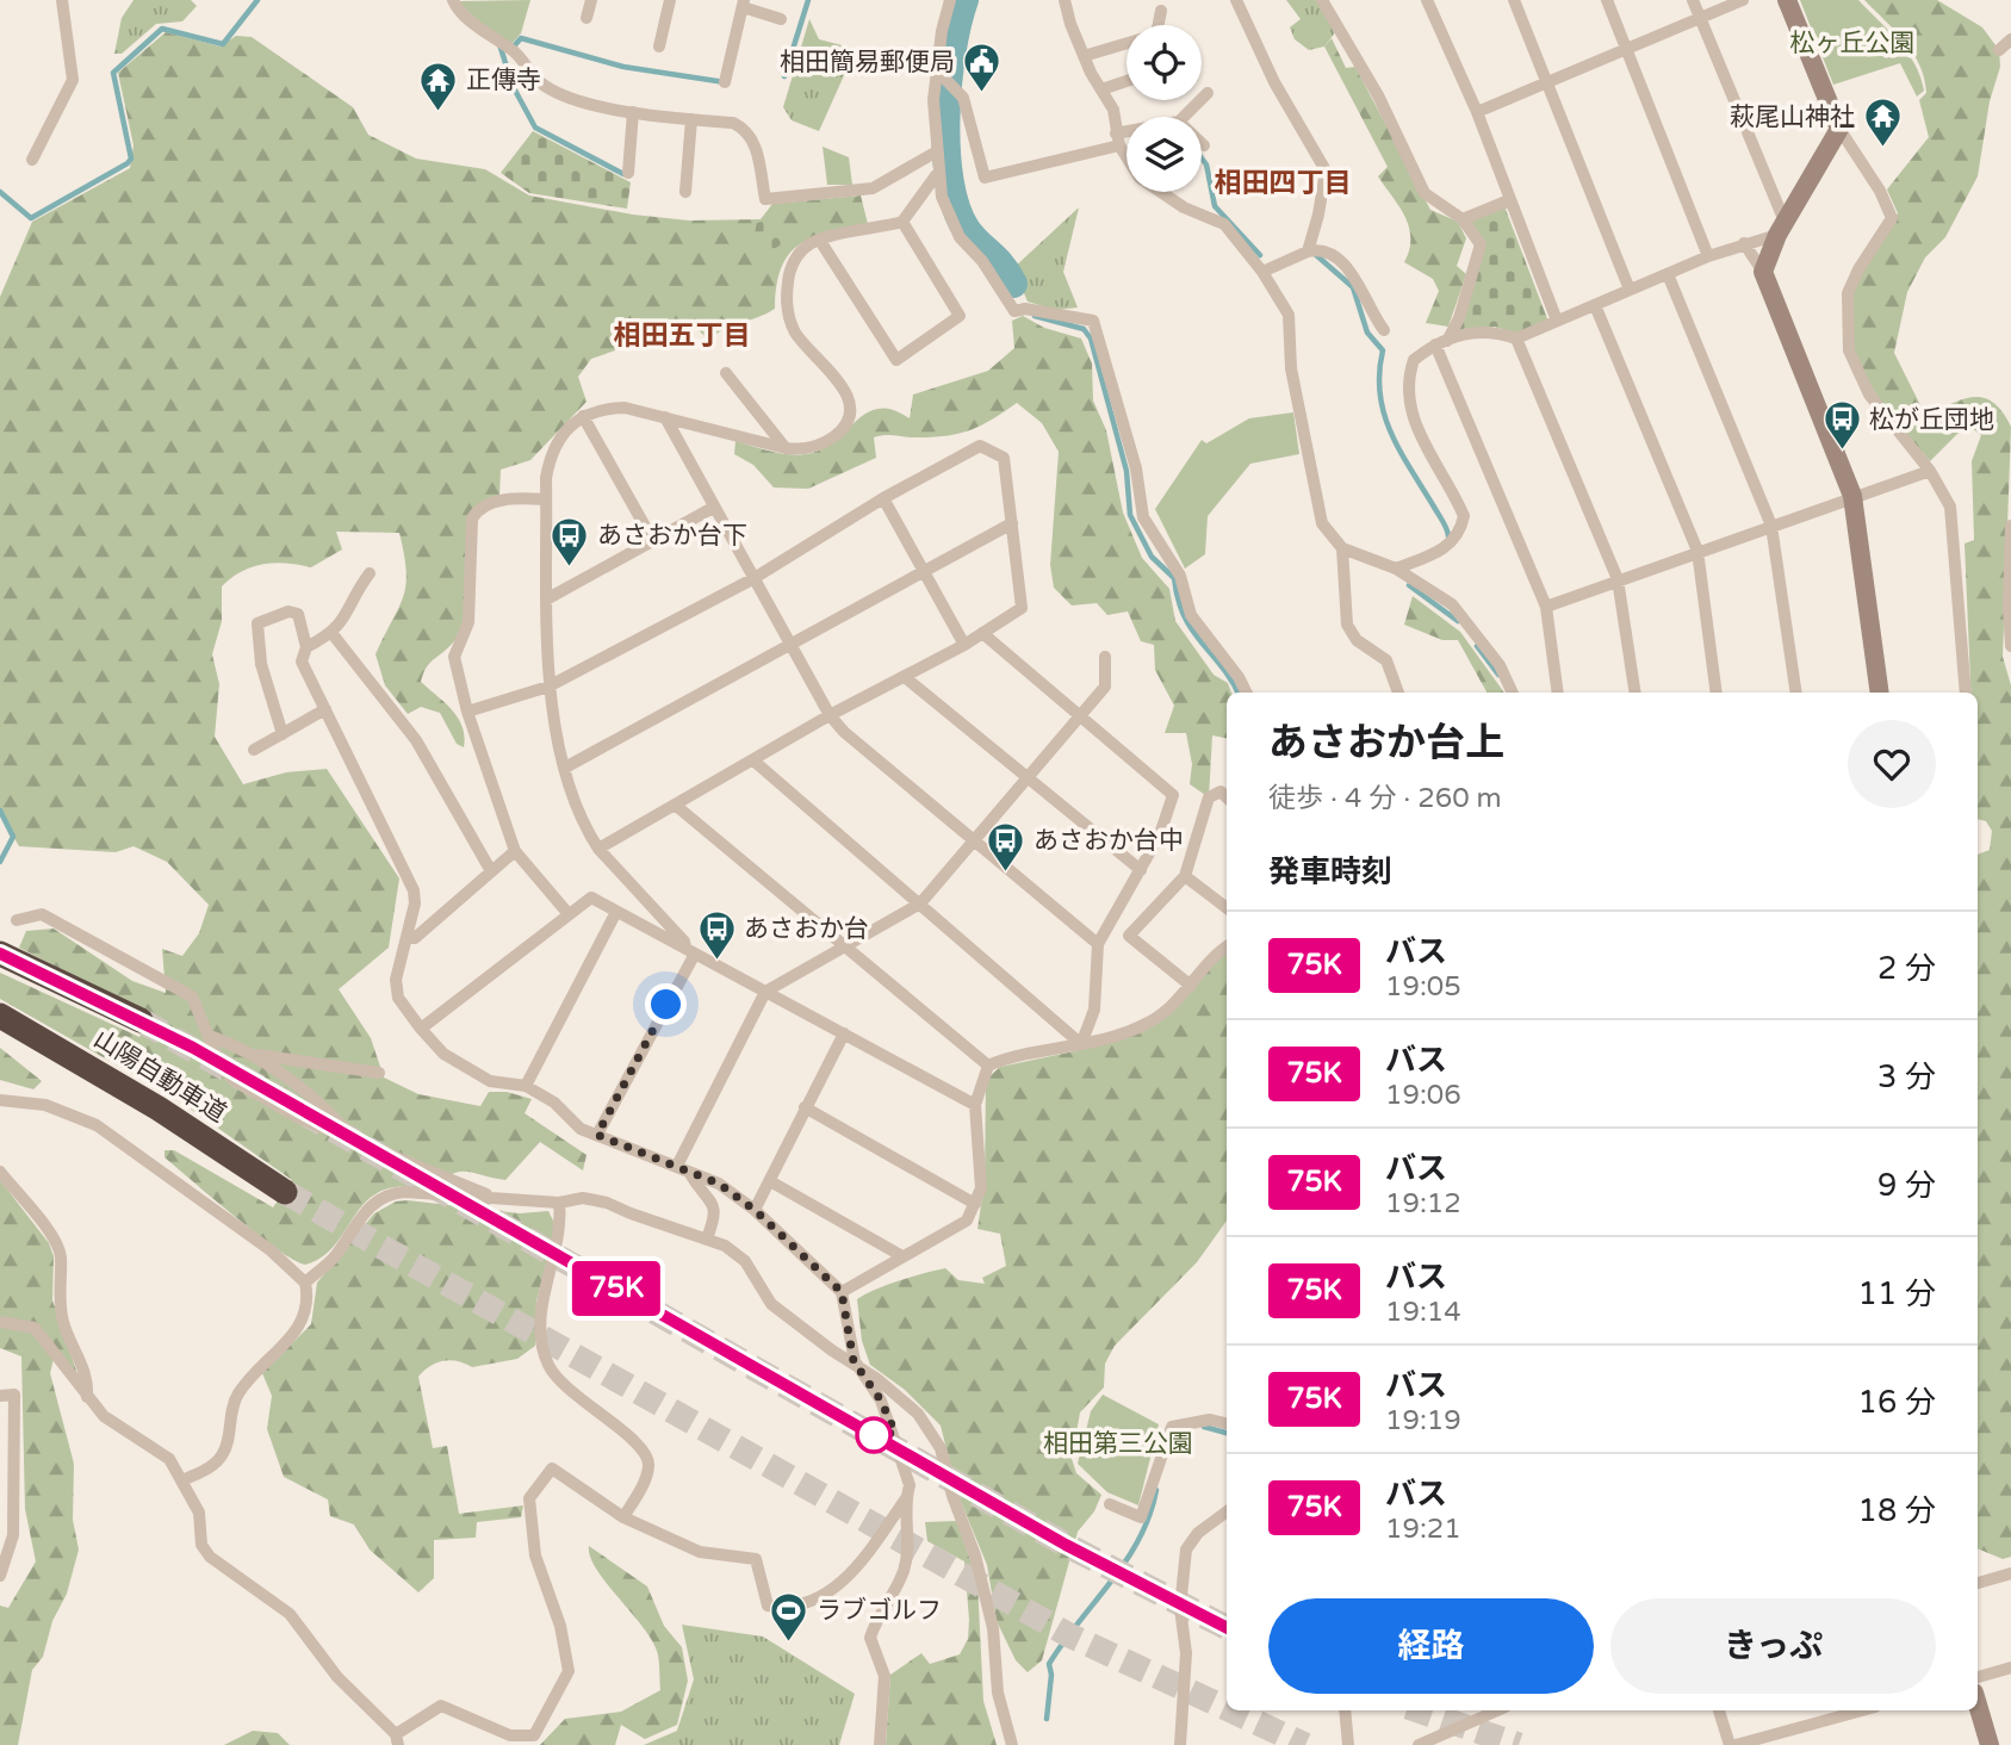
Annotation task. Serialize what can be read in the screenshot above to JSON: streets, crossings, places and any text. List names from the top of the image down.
{
  "streets": {
    "highway": ["山陽自動車道"]
  },
  "districts": ["相田四丁目", "相田五丁目"],
  "parks": ["松ヶ丘公園", "相田第三公園"],
  "places": {
    "public building": ["相田簡易郵便局"],
    "temple": ["正傳寺", "萩尾山神社"],
    "bus stop": [
      "松が丘団地",
      "あさおか台下",
      "あさおか台中",
      "あさおか台"
    ],
    "sports": ["ラブゴルフ"]
  },
  "lines": ["bus line 75K"],
  "page": {
    "on_map": "75K",
    "heading": [
      ["あさおか台上", "徒歩 · 4 分 · 260 m"],
      "発車時刻"
    ],
    "list": [
      {
        "mark": "75K",
        "name": "バス",
        "note": "19:05",
        "value": "2 分"
      },
      {
        "mark": "75K",
        "name": "バス",
        "note": "19:06",
        "value": "3 分"
      },
      {
        "mark": "75K",
        "name": "バス",
        "note": "19:12",
        "value": "9 分"
      },
      {
        "mark": "75K",
        "name": "バス",
        "note": "19:14",
        "value": "11 分"
      },
      {
        "mark": "75K",
        "name": "バス",
        "note": "19:19",
        "value": "16 分"
      },
      {
        "mark": "75K",
        "name": "バス",
        "note": "19:21",
        "value": "18 分"
      }
    ],
    "buttons": ["経路", "きっぷ"]
  }
}
